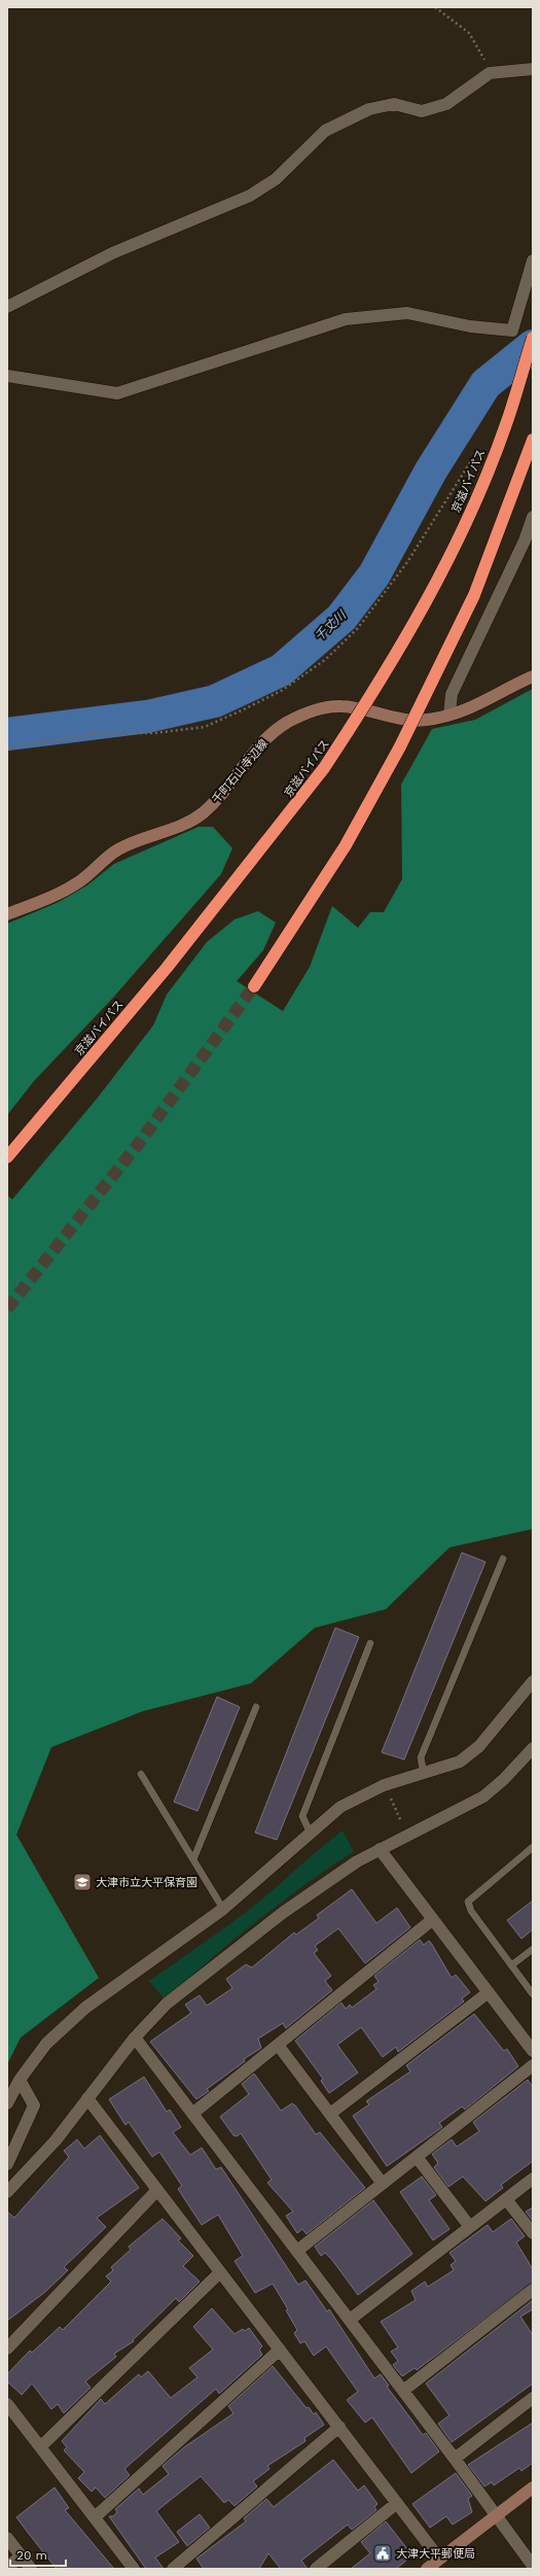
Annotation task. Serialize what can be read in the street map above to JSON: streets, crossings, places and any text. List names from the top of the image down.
{
  "streets": {
    "highway": ["京滋バイパス"],
    "main road": ["千町石山寺辺線"]
  },
  "water": ["千丈川"],
  "places": {
    "school or university": ["大津市立大平保育園"],
    "public building": ["大津大平郵便局"]
  },
  "scale_bar": "20 m"
}
